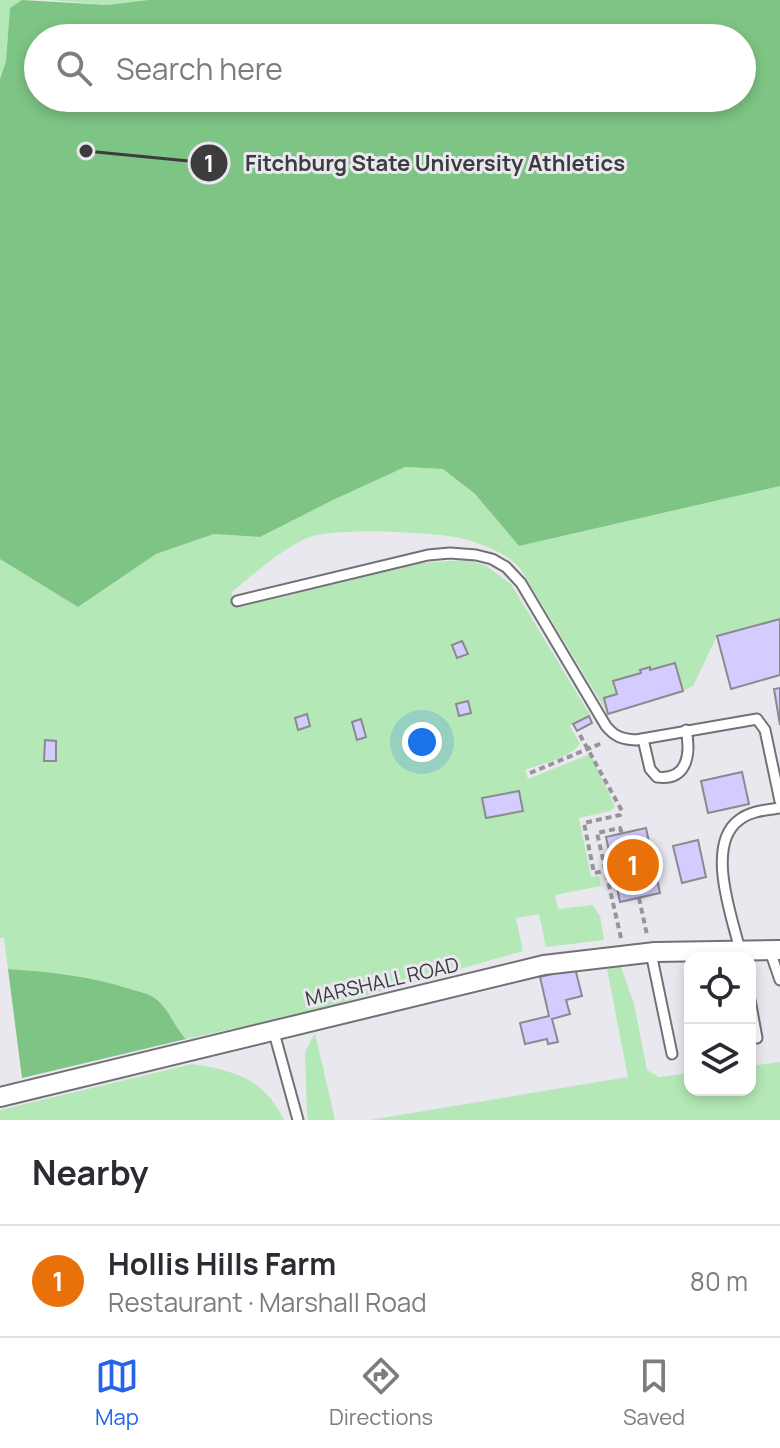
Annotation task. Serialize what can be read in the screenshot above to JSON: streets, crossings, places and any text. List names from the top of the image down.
{
  "streets": {
    "street": ["MARSHALL ROAD"]
  },
  "places": ["Fitchburg State University Athletics"],
  "page": {
    "search": "Search here",
    "pins": "1",
    "heading": "Nearby",
    "list": [
      {
        "mark": "1",
        "name": "Hollis Hills Farm",
        "note": "Restaurant · Marshall Road",
        "value": "80 m"
      }
    ],
    "nav": ["Map", "Directions", "Saved"]
  }
}
